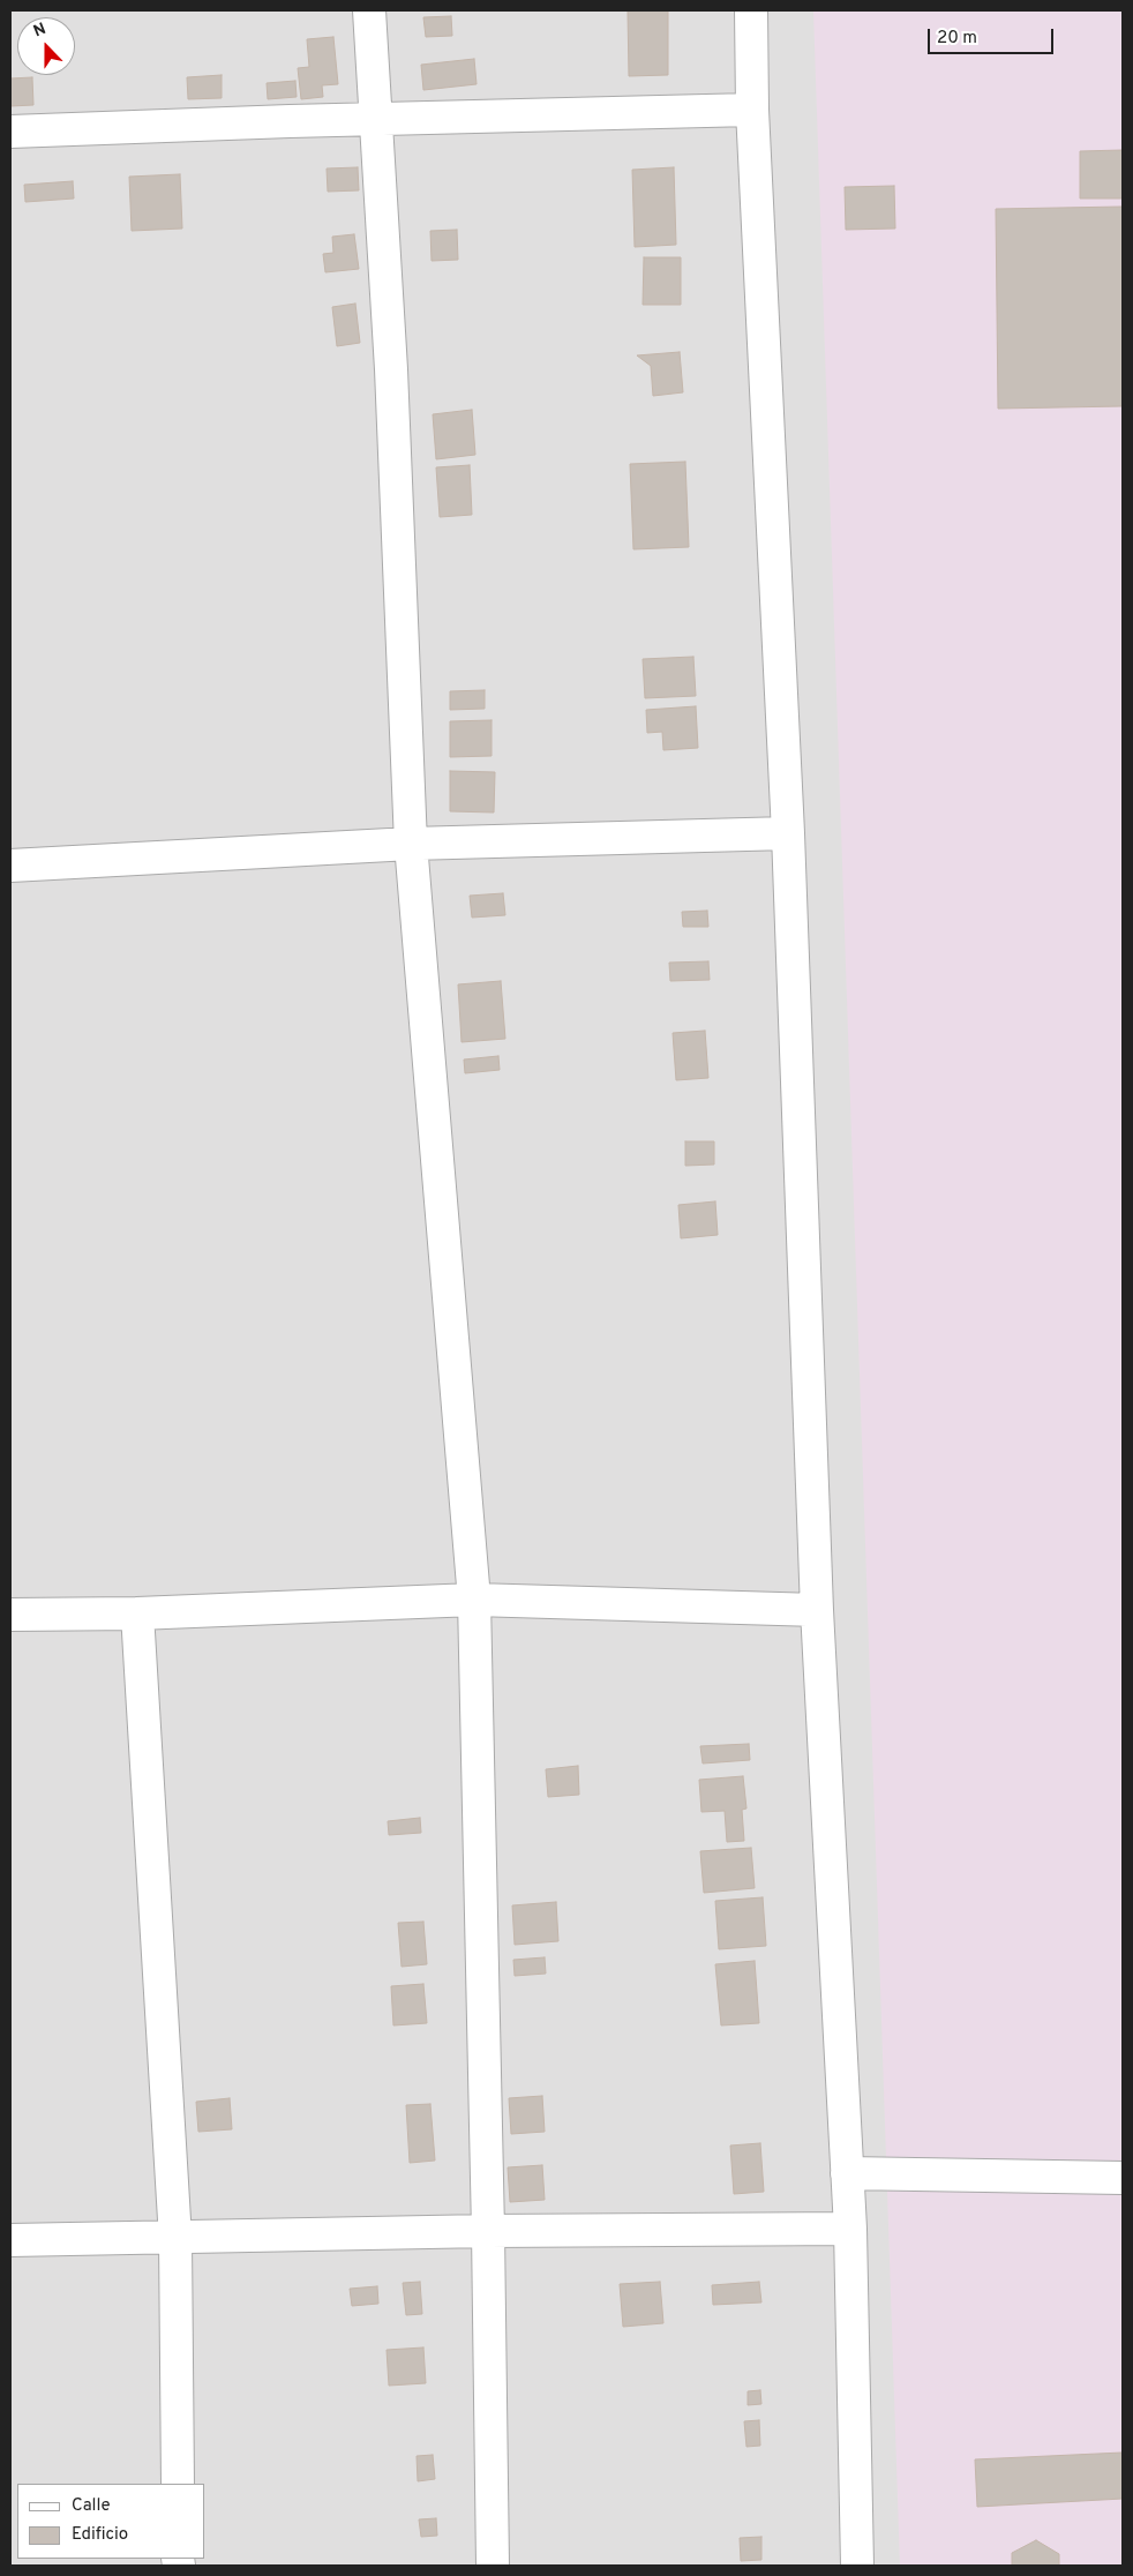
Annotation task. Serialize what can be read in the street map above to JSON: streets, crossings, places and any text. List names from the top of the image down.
{
  "legend": ["Calle", "Edificio"],
  "scale_bar": "20 m",
  "north": "top"
}
